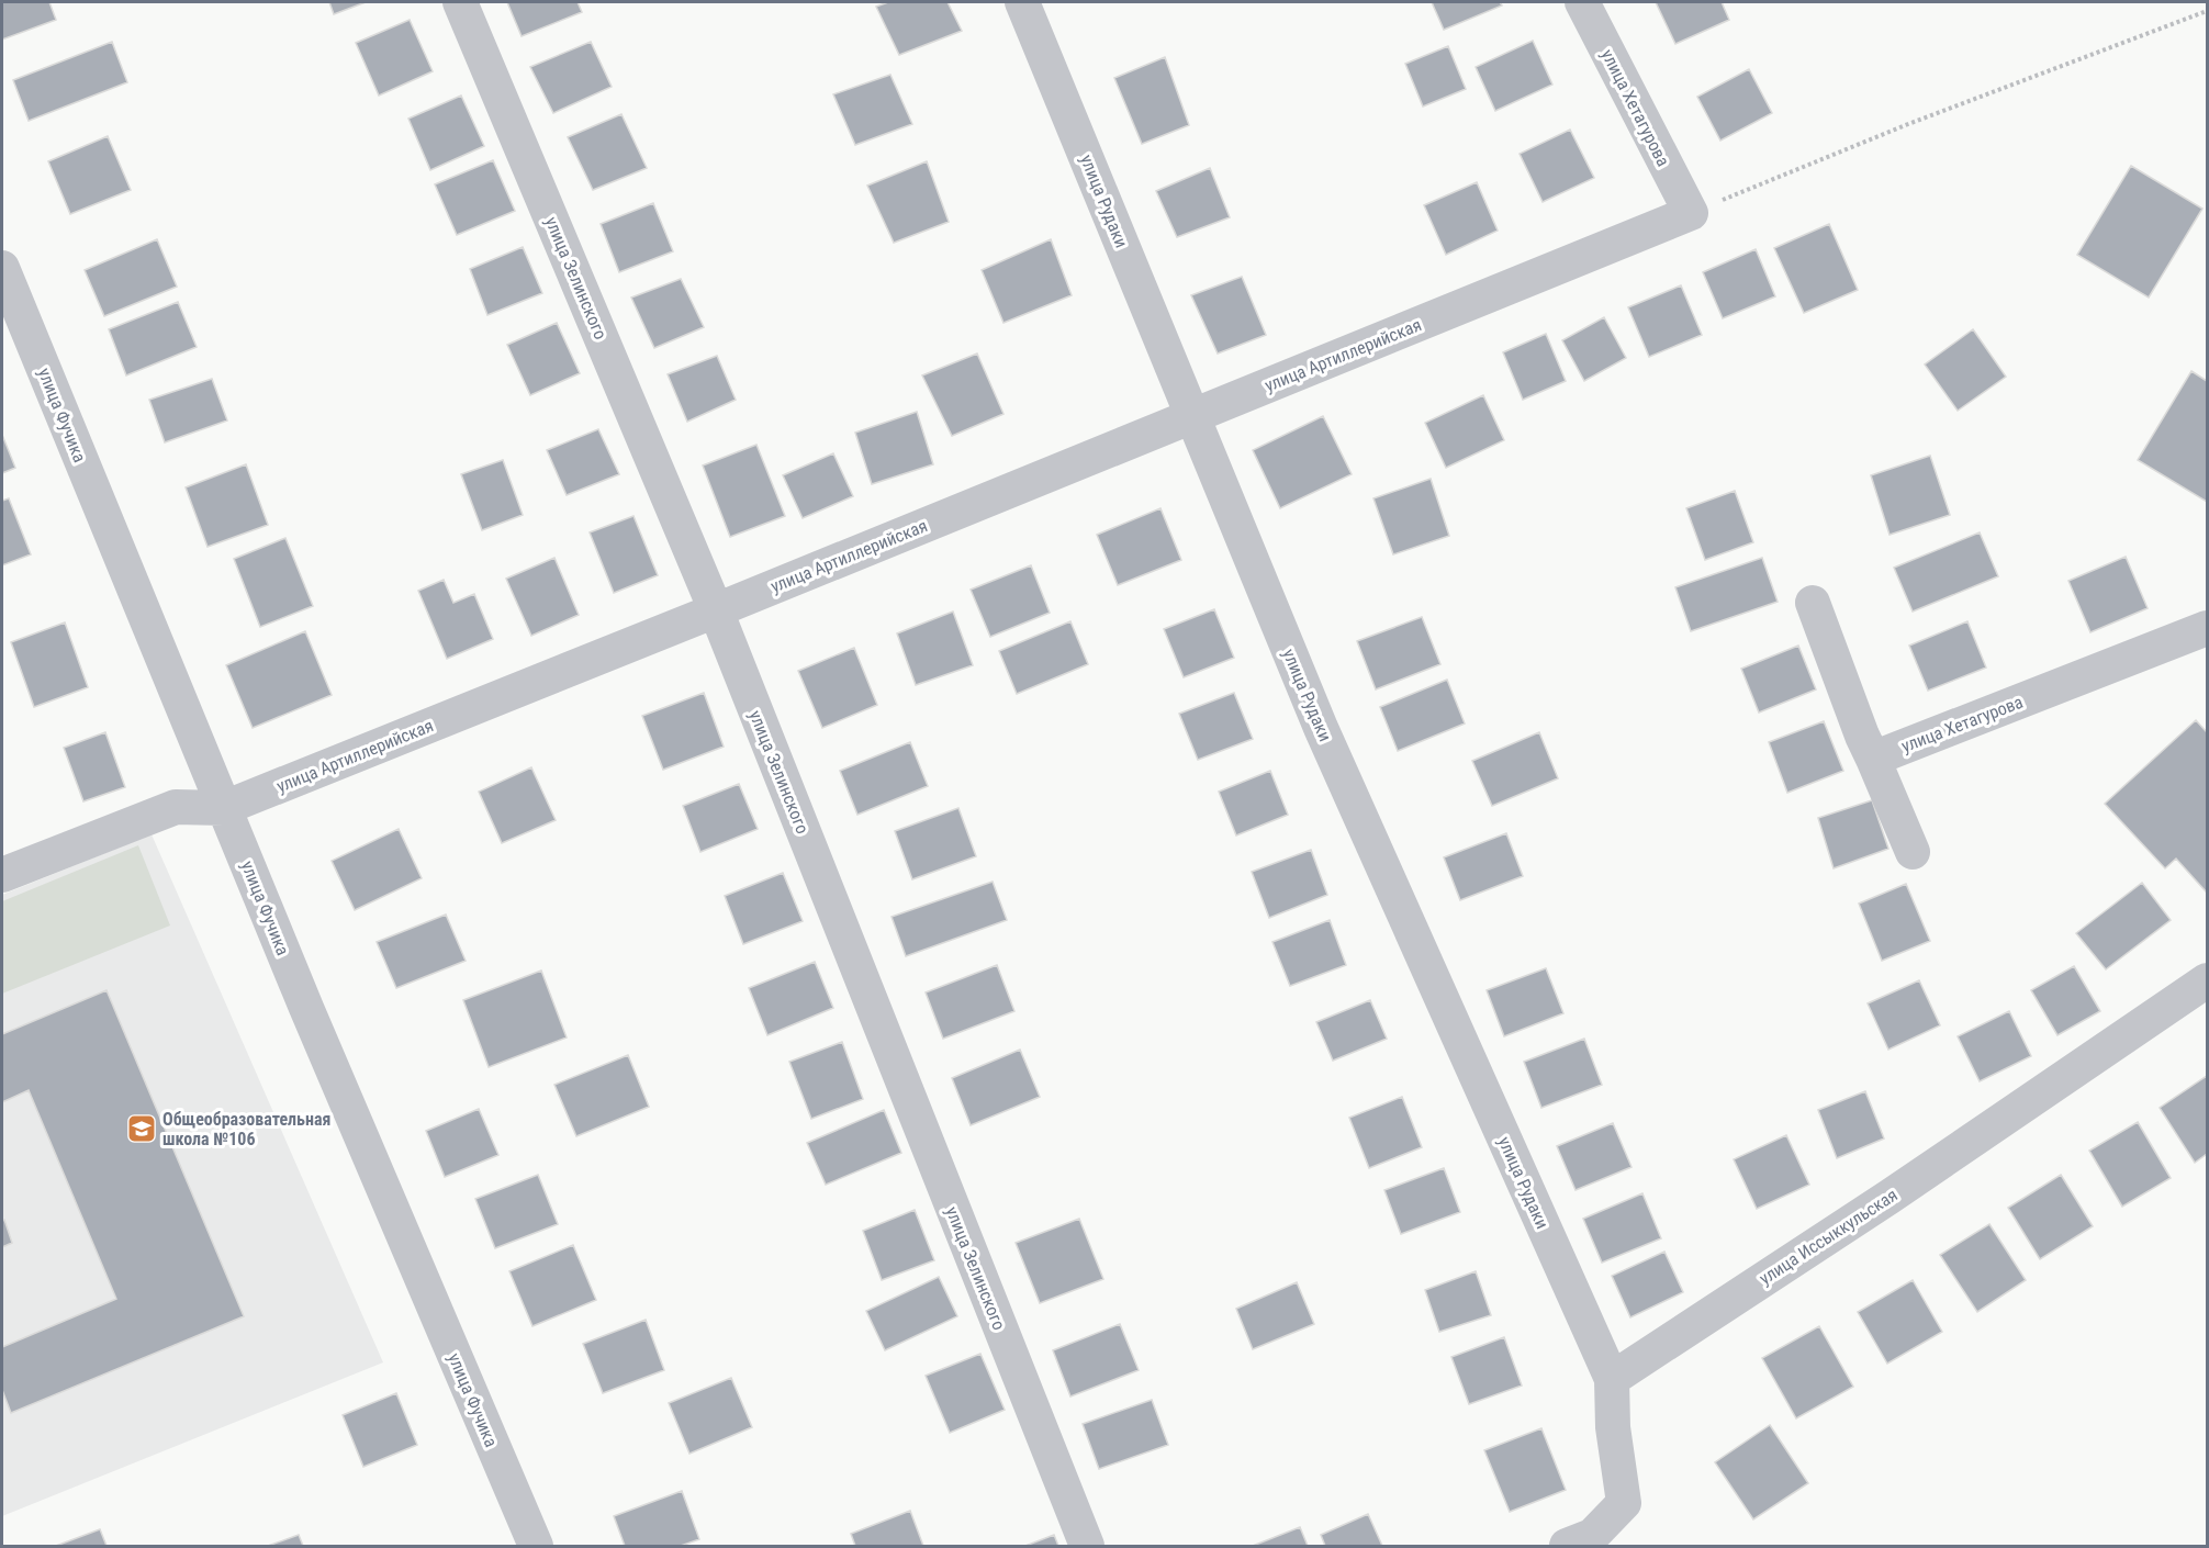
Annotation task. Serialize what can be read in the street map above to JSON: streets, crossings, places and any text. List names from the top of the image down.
{
  "streets": {
    "street": [
      "улица Хетагурова",
      "улица Рудаки",
      "улица Зелинского",
      "улица Артиллерийская",
      "улица Фучика",
      "улица Иссыккульская"
    ]
  },
  "crossings": [
    ["улица Хетагурова", "улица Артиллерийская"],
    ["улица Рудаки", "улица Артиллерийская"],
    ["улица Рудаки", "улица Иссыккульская"],
    ["улица Зелинского", "улица Артиллерийская"],
    ["улица Артиллерийская", "улица Фучика"]
  ],
  "places": {
    "school or university": ["Общеобразовательная школа №106"]
  }
}
